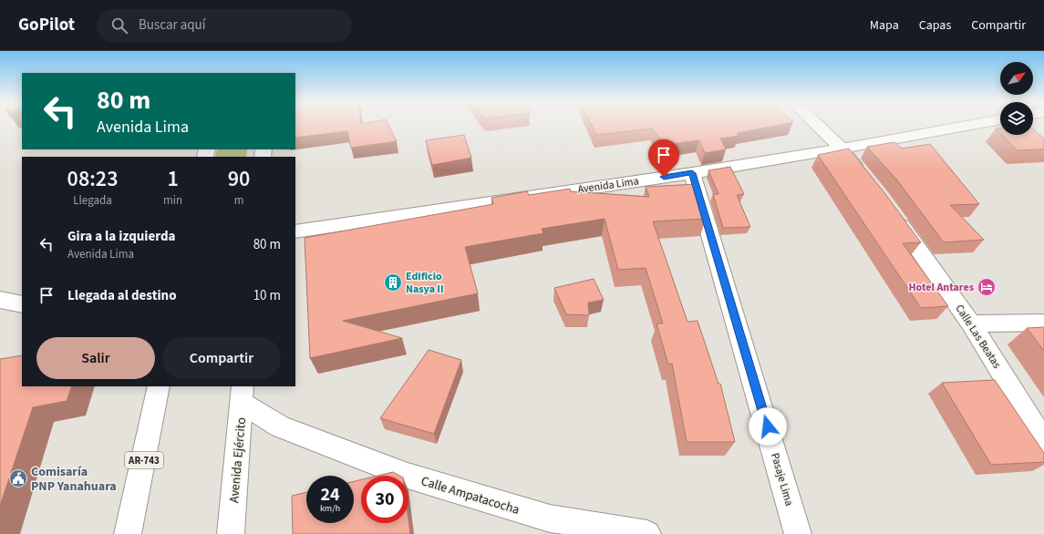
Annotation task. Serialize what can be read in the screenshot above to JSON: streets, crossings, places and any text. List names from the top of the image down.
{
  "streets": {
    "street": [
      "Avenida Lima",
      "Calle Las Beatas",
      "AR-743",
      "Avenida Ejército",
      "Pasaje Lima",
      "Calle Ampatacocha"
    ]
  },
  "crossings": [
    ["Avenida Lima", "Pasaje Lima"],
    ["Avenida Ejército", "Calle Ampatacocha"]
  ],
  "places": {
    "building": ["Edificio Nasya II"],
    "hotel": ["Hotel Antares"],
    "public building": ["Comisaría PNP Yanahuara"]
  },
  "north": "top right",
  "page": {
    "header": "GoPilot",
    "search": "Buscar aquí",
    "nav": ["Mapa", "Capas", "Compartir"],
    "turn": ["80 m", "Avenida Lima"],
    "eta": [
      "08:23",
      "Llegada",
      "1",
      "min",
      "90",
      "m"
    ],
    "list": [
      {
        "name": "Gira a la izquierda",
        "note": "Avenida Lima",
        "value": "80 m"
      },
      {
        "name": "Llegada al destino",
        "value": "10 m"
      }
    ],
    "buttons": ["Salir", "Compartir"],
    "speed": "24 km/h",
    "limit": "30"
  }
}
